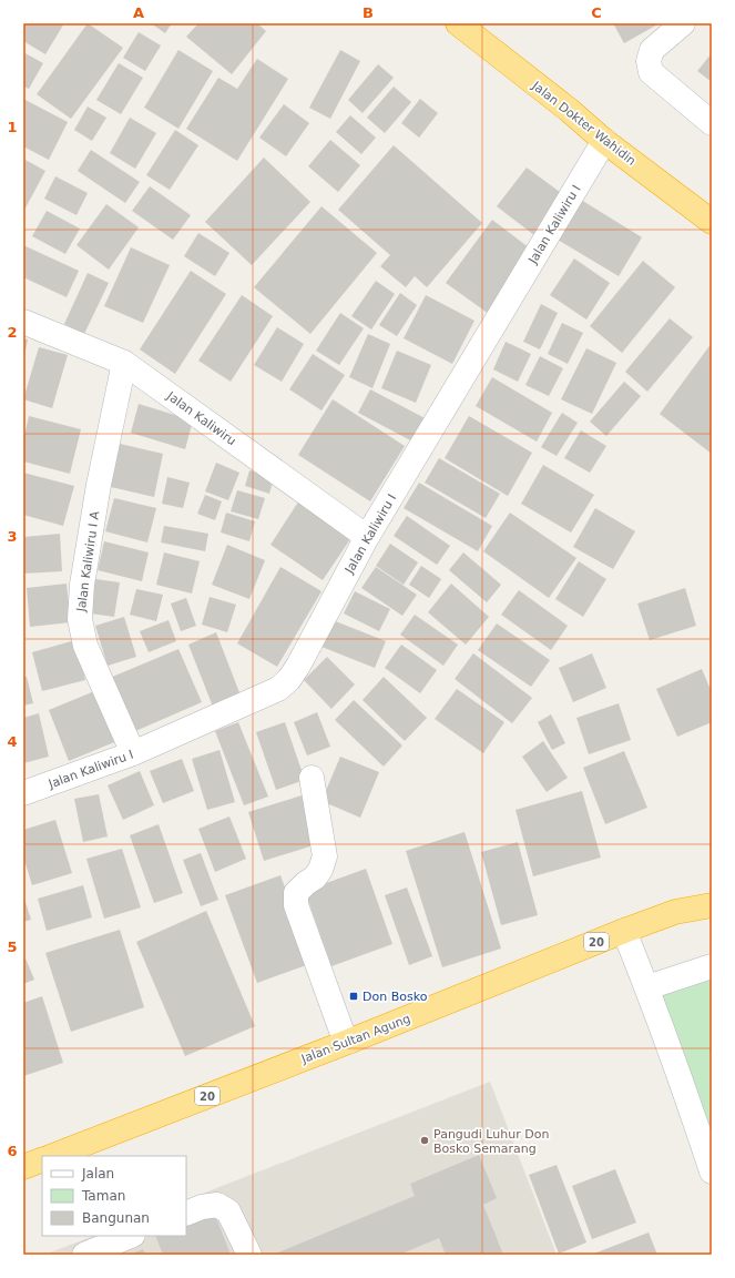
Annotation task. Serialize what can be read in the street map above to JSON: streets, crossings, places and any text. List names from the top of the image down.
{
  "streets": {
    "highway": ["Jalan Dokter Wahidin", "20", "Jalan Sultan Agung"],
    "street": ["Jalan Kaliwiru I", "Jalan Kaliwiru", "Jalan Kaliwiru I A"]
  },
  "crossings": [
    ["Jalan Dokter Wahidin", "Jalan Kaliwiru I"],
    ["Jalan Kaliwiru I", "Jalan Kaliwiru"],
    ["Jalan Kaliwiru I", "Jalan Kaliwiru I A"],
    ["Jalan Kaliwiru", "Jalan Kaliwiru I A"]
  ],
  "places": {
    "transit": ["Don Bosko"],
    "other": ["Pangudi Luhur Don Bosko Semarang"]
  },
  "legend": ["Jalan", "Taman", "Bangunan"],
  "grid": {
    "columns": ["A", "B", "C"],
    "rows": [
      "1",
      "2",
      "3",
      "4",
      "5",
      "6"
    ]
  }
}
